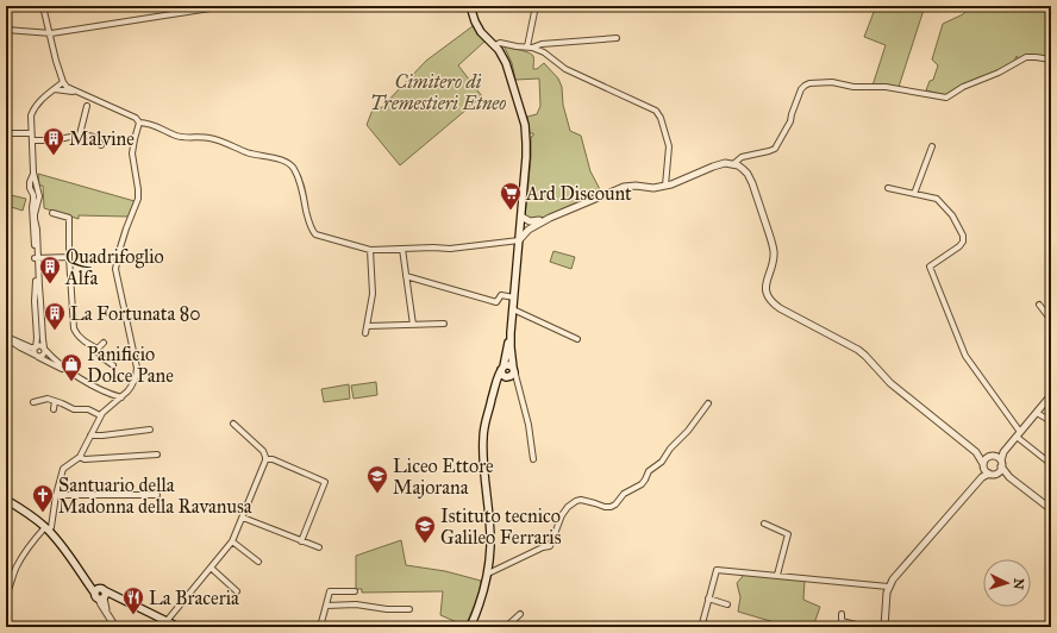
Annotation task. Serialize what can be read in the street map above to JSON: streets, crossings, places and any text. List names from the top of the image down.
{
  "parks": ["Cimitero di Tremestieri Etneo"],
  "places": {
    "building": ["Malvine", "Quadrifoglio Alfa", "La Fortunata 80"],
    "supermarket": ["Ard Discount"],
    "shop": ["Panificio Dolce Pane"],
    "school or university": ["Liceo Ettore Majorana", "Istituto tecnico Galileo Ferraris"],
    "church": ["Santuario della Madonna della Ravanusa"],
    "restaurant": ["La Braceria"]
  },
  "north": "right"
}
